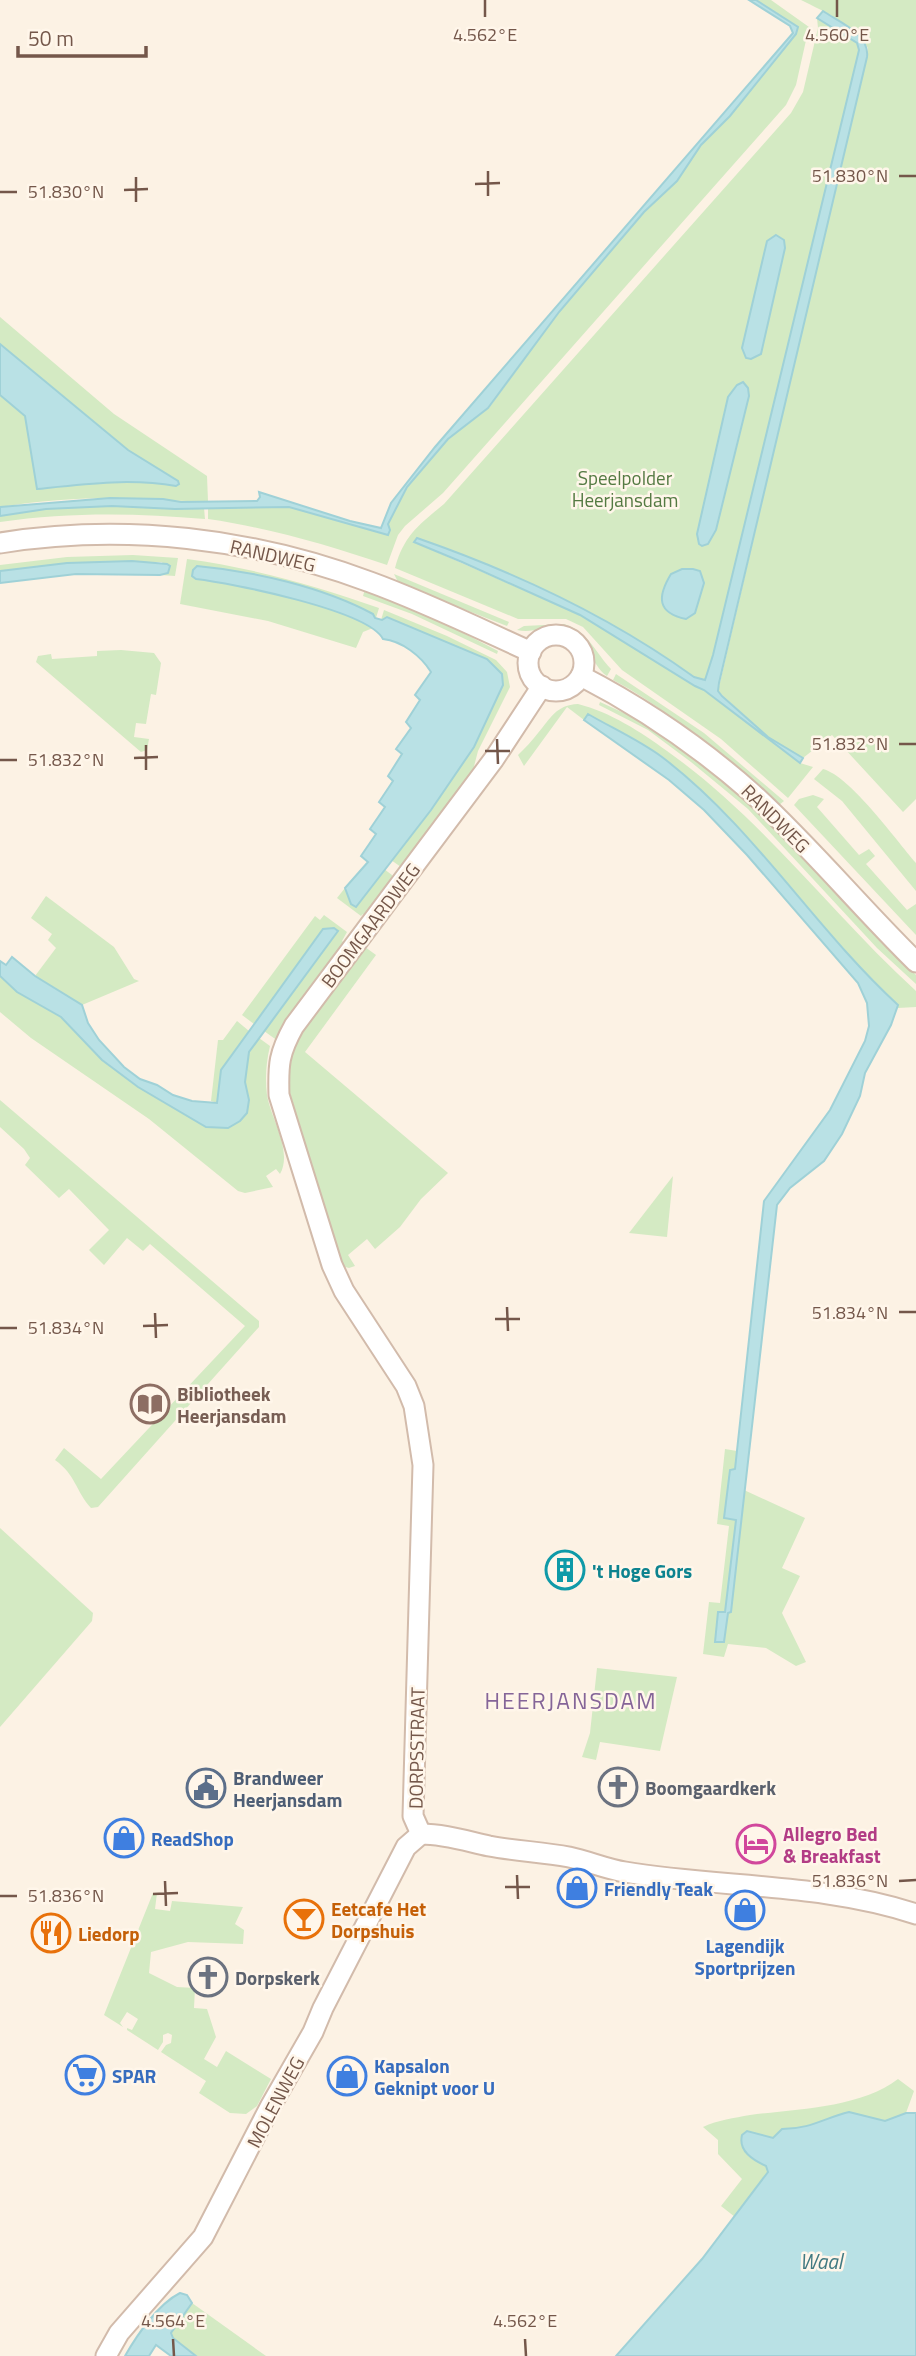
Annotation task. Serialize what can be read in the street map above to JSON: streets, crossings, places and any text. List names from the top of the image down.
{
  "streets": {
    "main road": [
      "RANDWEG",
      "BOOMGAARDWEG",
      "DORPSSTRAAT",
      "MOLENWEG"
    ]
  },
  "crossings": [
    ["RANDWEG", "BOOMGAARDWEG"],
    ["BOOMGAARDWEG", "DORPSSTRAAT"],
    ["DORPSSTRAAT", "MOLENWEG"]
  ],
  "districts": ["HEERJANSDAM"],
  "water": ["Waal"],
  "parks": ["Speelpolder Heerjansdam"],
  "places": {
    "library": ["Bibliotheek Heerjansdam"],
    "building": ["'t Hoge Gors"],
    "church": ["Boomgaardkerk", "Dorpskerk"],
    "public building": ["Brandweer Heerjansdam"],
    "shop": [
      "ReadShop",
      "Friendly Teak",
      "Lagendijk Sportprijzen",
      "Kapsalon Geknipt voor U"
    ],
    "hotel": ["Allegro Bed & Breakfast"],
    "bar": ["Eetcafe Het Dorpshuis"],
    "restaurant": ["Liedorp"],
    "supermarket": ["SPAR"]
  },
  "scale_bar": "50 m",
  "coordinates": [
    "4.562°E",
    "4.560°E",
    "51.830°N",
    "51.832°N",
    "51.834°N",
    "51.836°N",
    "4.564°E"
  ]
}
